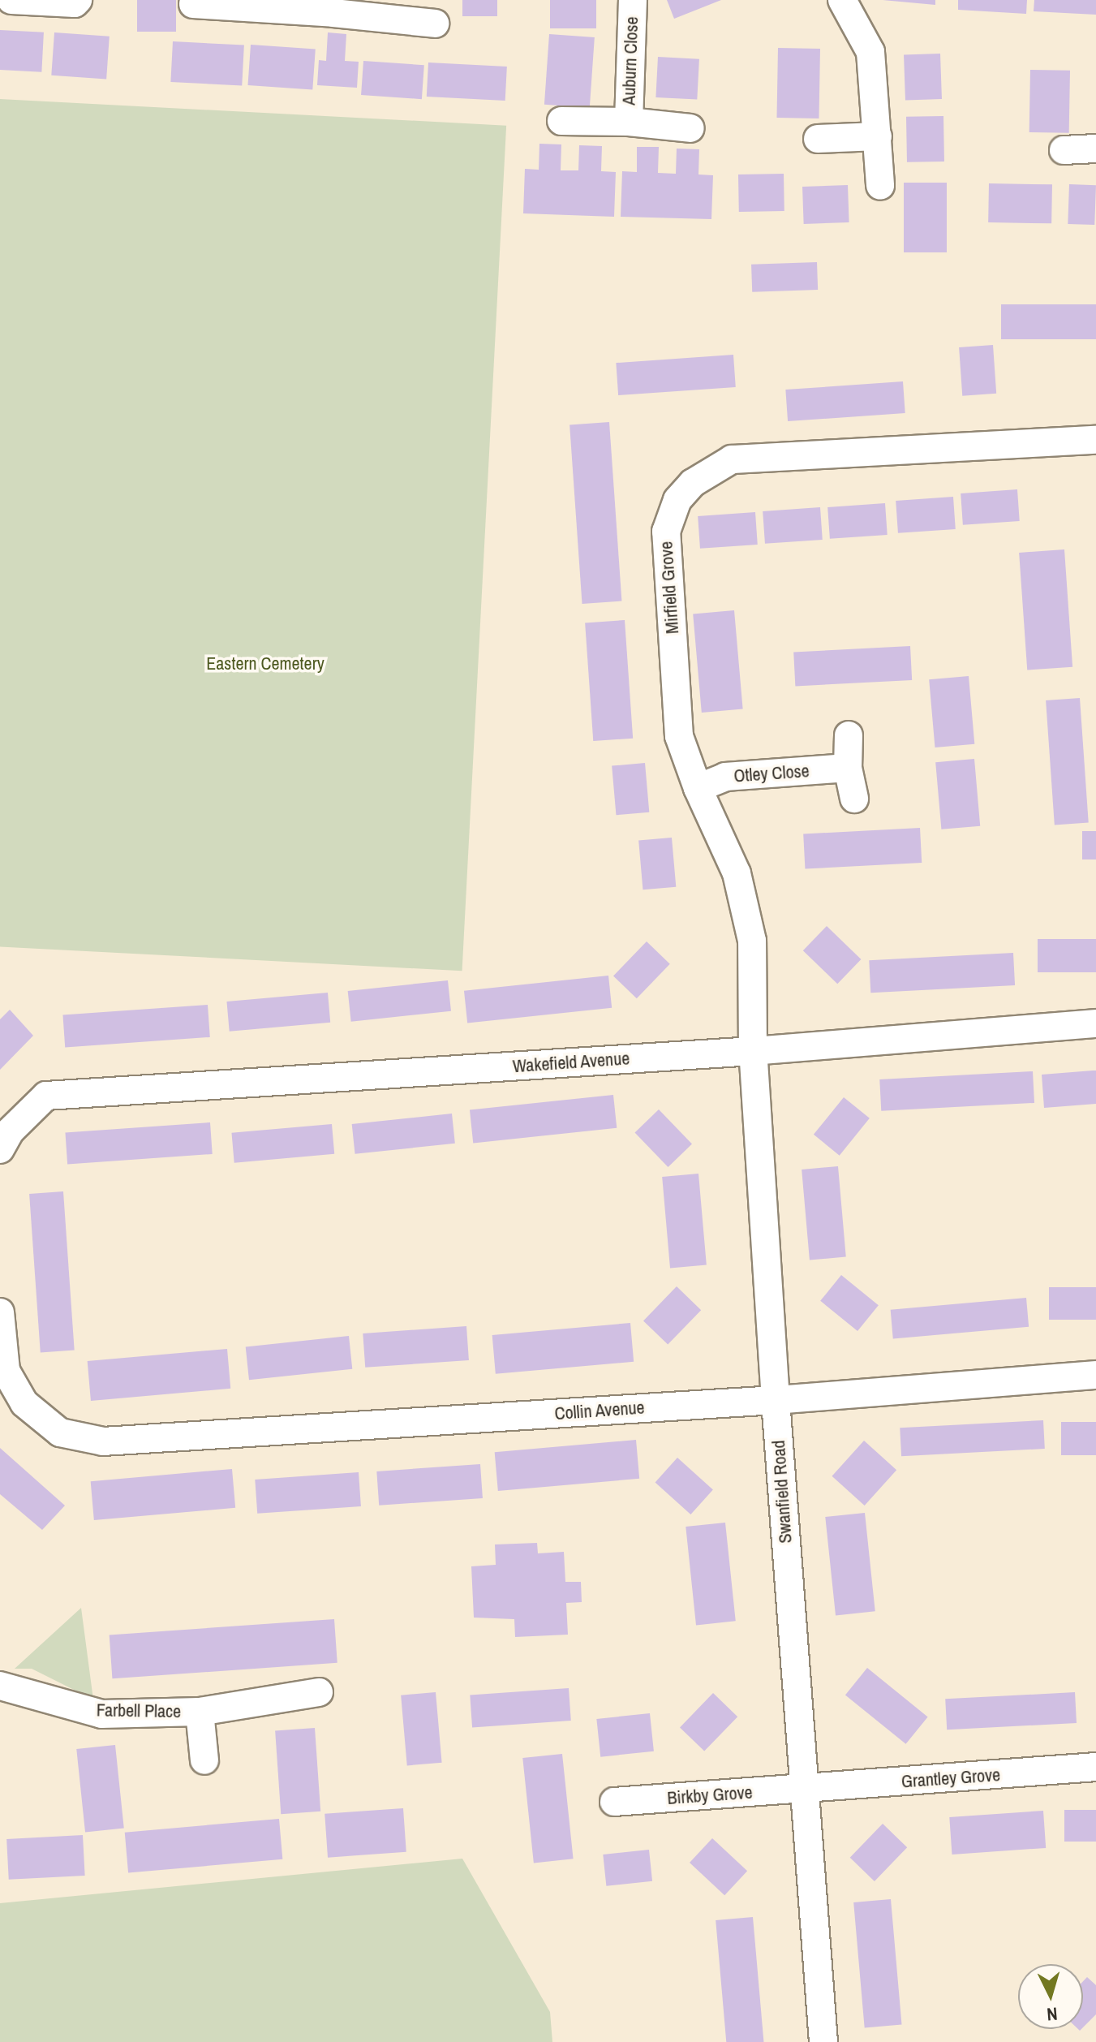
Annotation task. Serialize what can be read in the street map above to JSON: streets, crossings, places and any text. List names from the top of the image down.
{
  "streets": {
    "street": [
      "Auburn Close",
      "Mirfield Grove",
      "Otley Close",
      "Wakefield Avenue",
      "Collin Avenue",
      "Swanfield Road",
      "Farbell Place",
      "Grantley Grove",
      "Birkby Grove"
    ]
  },
  "crossings": [
    ["Mirfield Grove", "Otley Close"],
    ["Mirfield Grove", "Swanfield Road"],
    ["Wakefield Avenue", "Swanfield Road"],
    ["Collin Avenue", "Swanfield Road"],
    ["Swanfield Road", "Grantley Grove"],
    ["Swanfield Road", "Birkby Grove"],
    ["Grantley Grove", "Birkby Grove"]
  ],
  "parks": ["Eastern Cemetery"],
  "north": "bottom"
}
